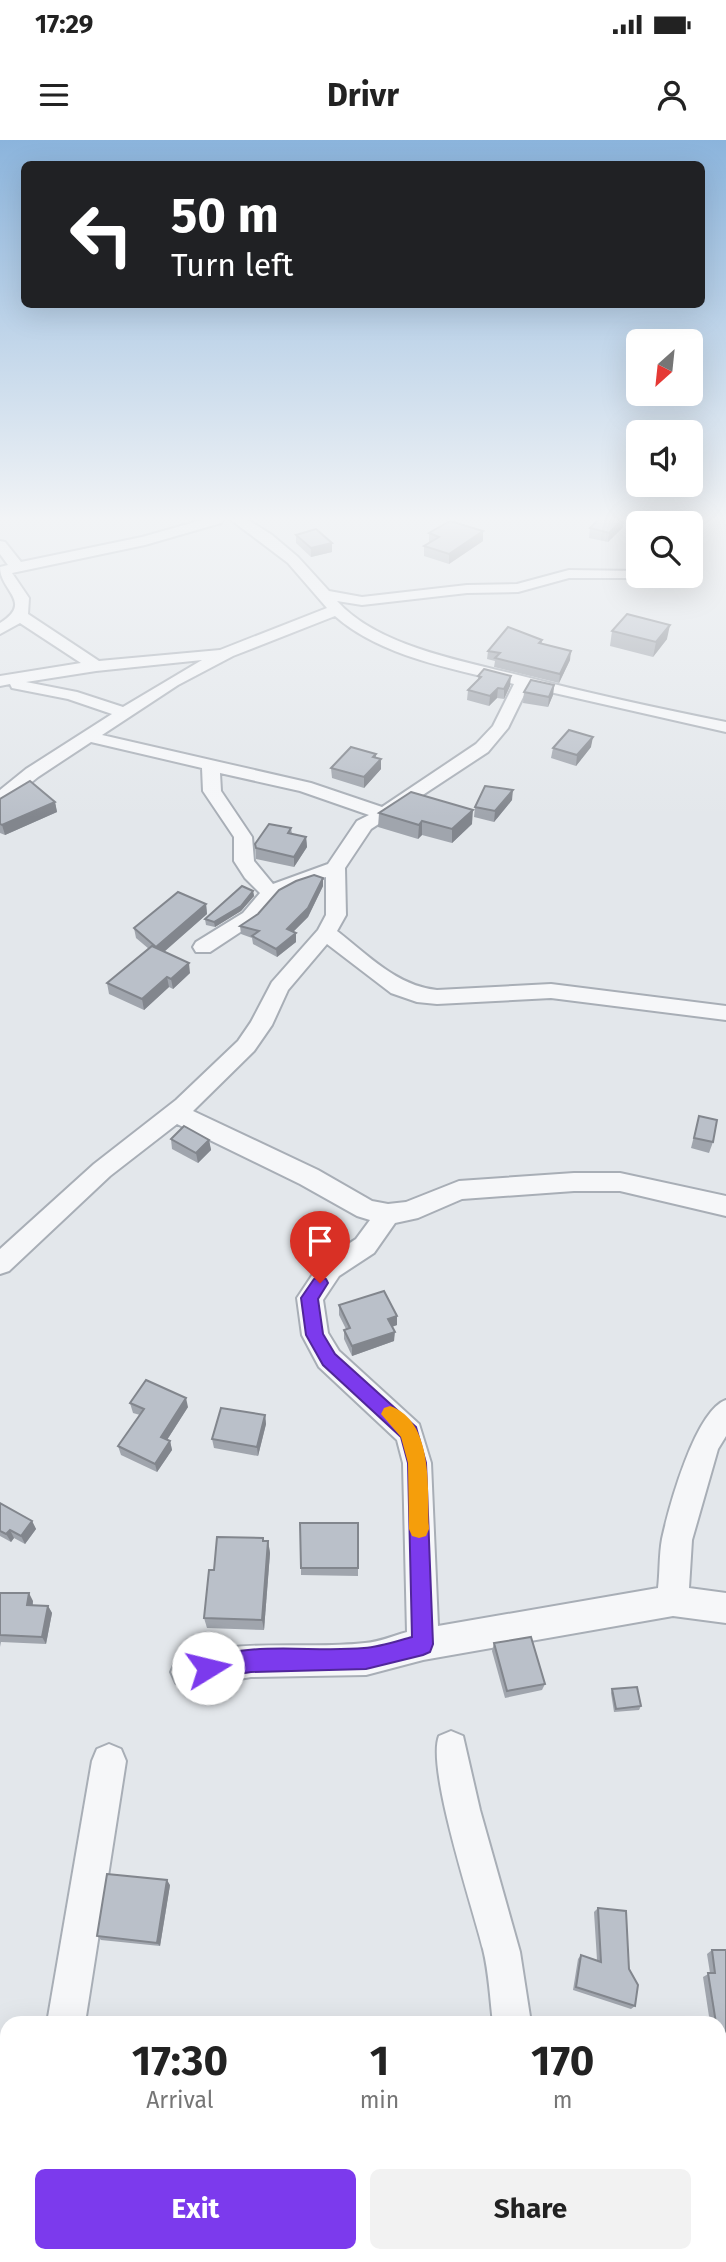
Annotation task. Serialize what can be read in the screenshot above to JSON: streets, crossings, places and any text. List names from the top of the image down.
{
  "north": "bottom left",
  "page": {
    "status": "17:29",
    "header": "Drivr",
    "turn": ["50 m", "Turn left"],
    "eta": [
      "17:30",
      "Arrival",
      "1",
      "min",
      "170",
      "m"
    ],
    "buttons": ["Exit", "Share"]
  }
}
